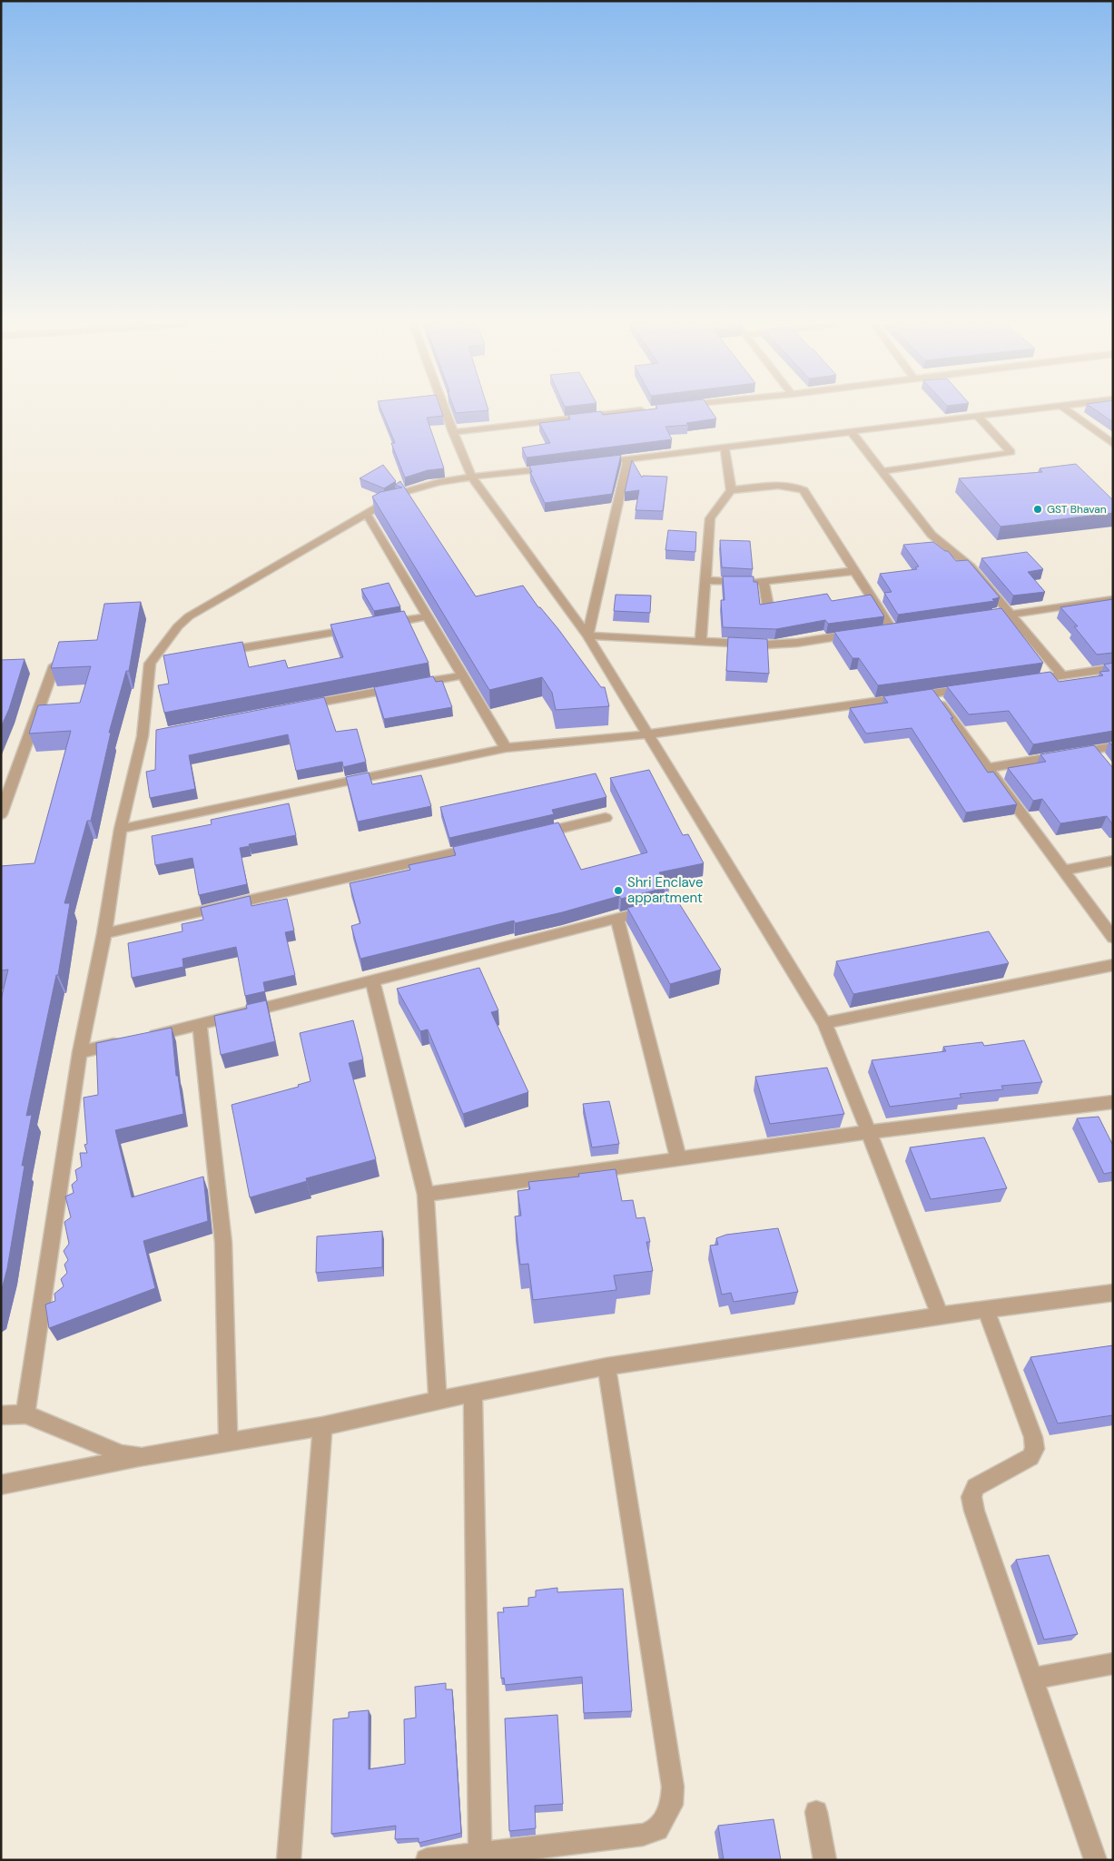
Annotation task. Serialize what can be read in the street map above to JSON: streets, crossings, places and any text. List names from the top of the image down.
{
  "places": ["GST Bhavan", "Shri Enclave appartment"]
}
